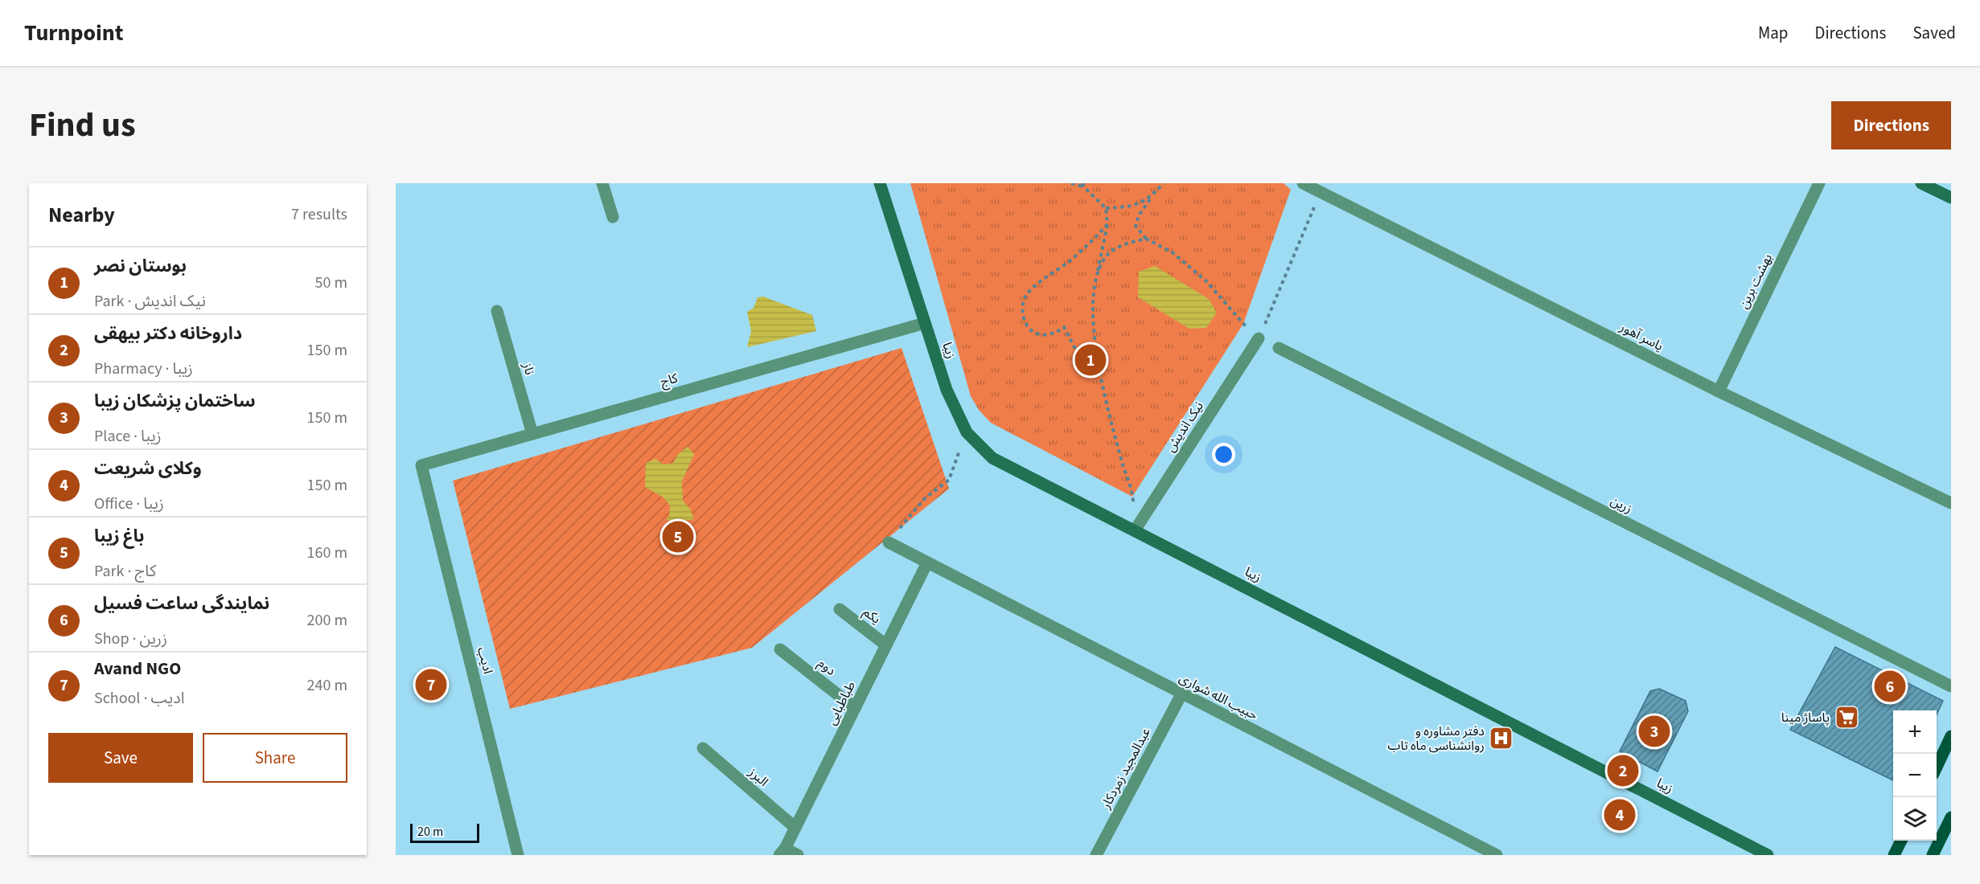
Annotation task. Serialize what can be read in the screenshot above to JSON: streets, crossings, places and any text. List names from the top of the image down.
{
  "streets": {
    "street": [
      "بهشت برین",
      "یاسر آهور",
      "زیبا",
      "ناز",
      "کاج",
      "نیک اندیش",
      "زرین",
      "یکم",
      "ادیب",
      "دوم",
      "حبیب الله شواری",
      "طباطبایی",
      "عبدالمجید زمردکار",
      "البرز"
    ]
  },
  "crossings": [
    ["بهشت برین", "یاسر آهور"],
    ["زیبا", "کاج"],
    ["زیبا", "نیک اندیش"],
    ["ناز", "کاج"],
    ["کاج", "ادیب"],
    ["یکم", "طباطبایی"],
    ["دوم", "طباطبایی"],
    ["حبیب الله شواری", "طباطبایی"],
    ["حبیب الله شواری", "عبدالمجید زمردکار"],
    ["طباطبایی", "البرز"]
  ],
  "places": {
    "supermarket": ["پاساژ مینا"],
    "hospital": ["دفتر مشاوره و روانشناسی ماه تاب"]
  },
  "scale_bar": "20 m",
  "page": {
    "header": "Turnpoint",
    "nav": ["Map", "Directions", "Saved"],
    "title": "Find us",
    "buttons": [
      "Directions",
      ["Save", "Share"]
    ],
    "heading": ["Nearby", "7 results"],
    "list": [
      {
        "mark": "1",
        "name": "بوستان نصر",
        "note": "Park · نیک اندیش",
        "value": "50 m"
      },
      {
        "mark": "2",
        "name": "داروخانه دکتر بیهقی",
        "note": "Pharmacy · زیبا",
        "value": "150 m"
      },
      {
        "mark": "3",
        "name": "ساختمان پزشکان زیبا",
        "note": "Place · زیبا",
        "value": "150 m"
      },
      {
        "mark": "4",
        "name": "وکلای شریعت",
        "note": "Office · زیبا",
        "value": "150 m"
      },
      {
        "mark": "5",
        "name": "باغ زیبا",
        "note": "Park · کاج",
        "value": "160 m"
      },
      {
        "mark": "6",
        "name": "نمایندگی ساعت فسیل",
        "note": "Shop · زرین",
        "value": "200 m"
      },
      {
        "mark": "7",
        "name": "Avand NGO",
        "note": "School · ادیب",
        "value": "240 m"
      }
    ],
    "pins": [
      "1",
      "5",
      "7",
      "6",
      "3",
      "2",
      "4"
    ],
    "map_buttons": ["+", "−"],
    "scale": "20 m"
  }
}
